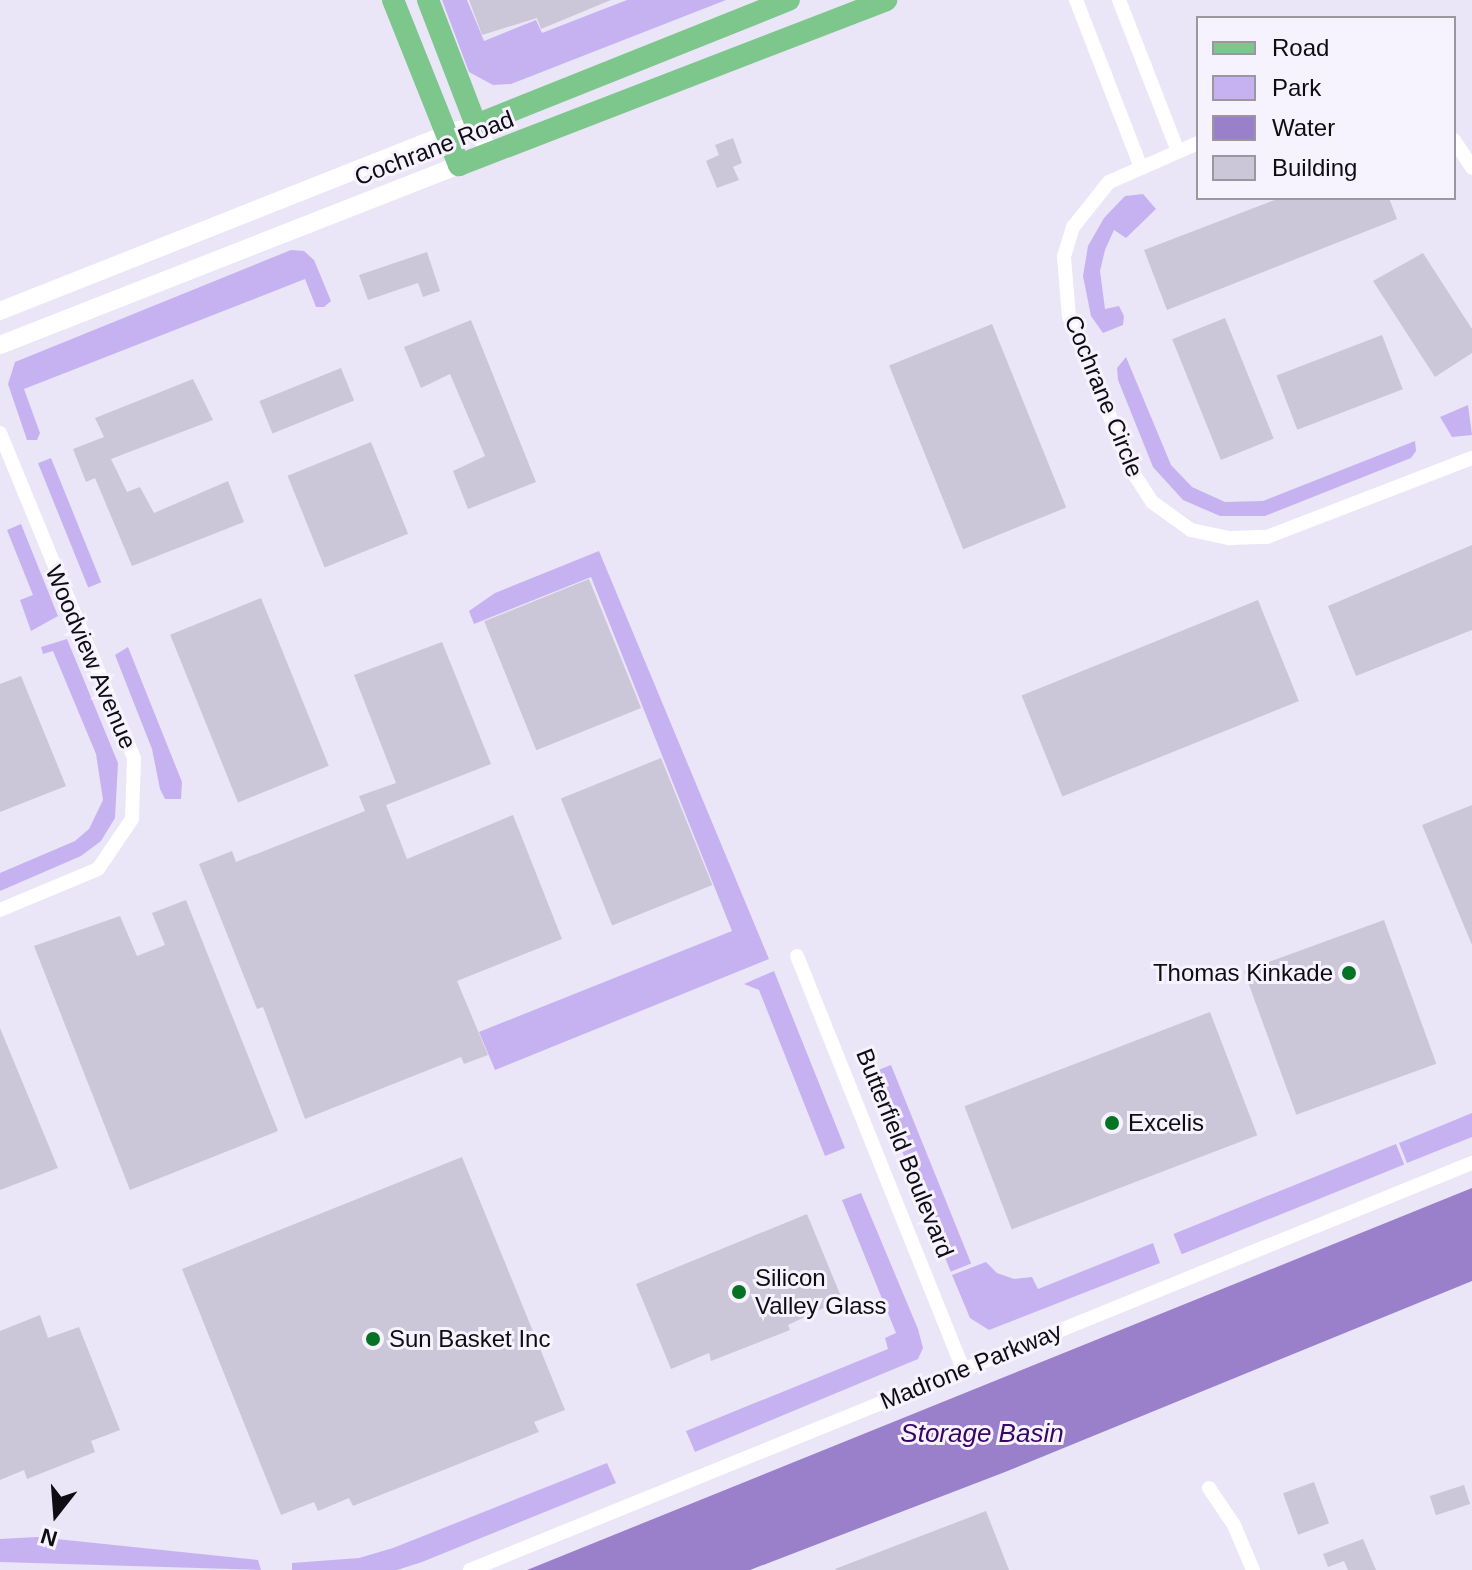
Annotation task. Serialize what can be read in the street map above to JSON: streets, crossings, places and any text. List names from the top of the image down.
{
  "streets": {
    "main road": ["Cochrane Road"],
    "street": [
      "Cochrane Circle",
      "Woodview Avenue",
      "Butterfield Boulevard",
      "Madrone Parkway"
    ]
  },
  "crossings": [
    ["Butterfield Boulevard", "Madrone Parkway"]
  ],
  "water": ["Storage Basin"],
  "places": [
    "Thomas Kinkade",
    "Excelis",
    "Silicon Valley Glass",
    "Sun Basket Inc"
  ],
  "legend": [
    "Road",
    "Park",
    "Water",
    "Building"
  ],
  "north": "bottom"
}
